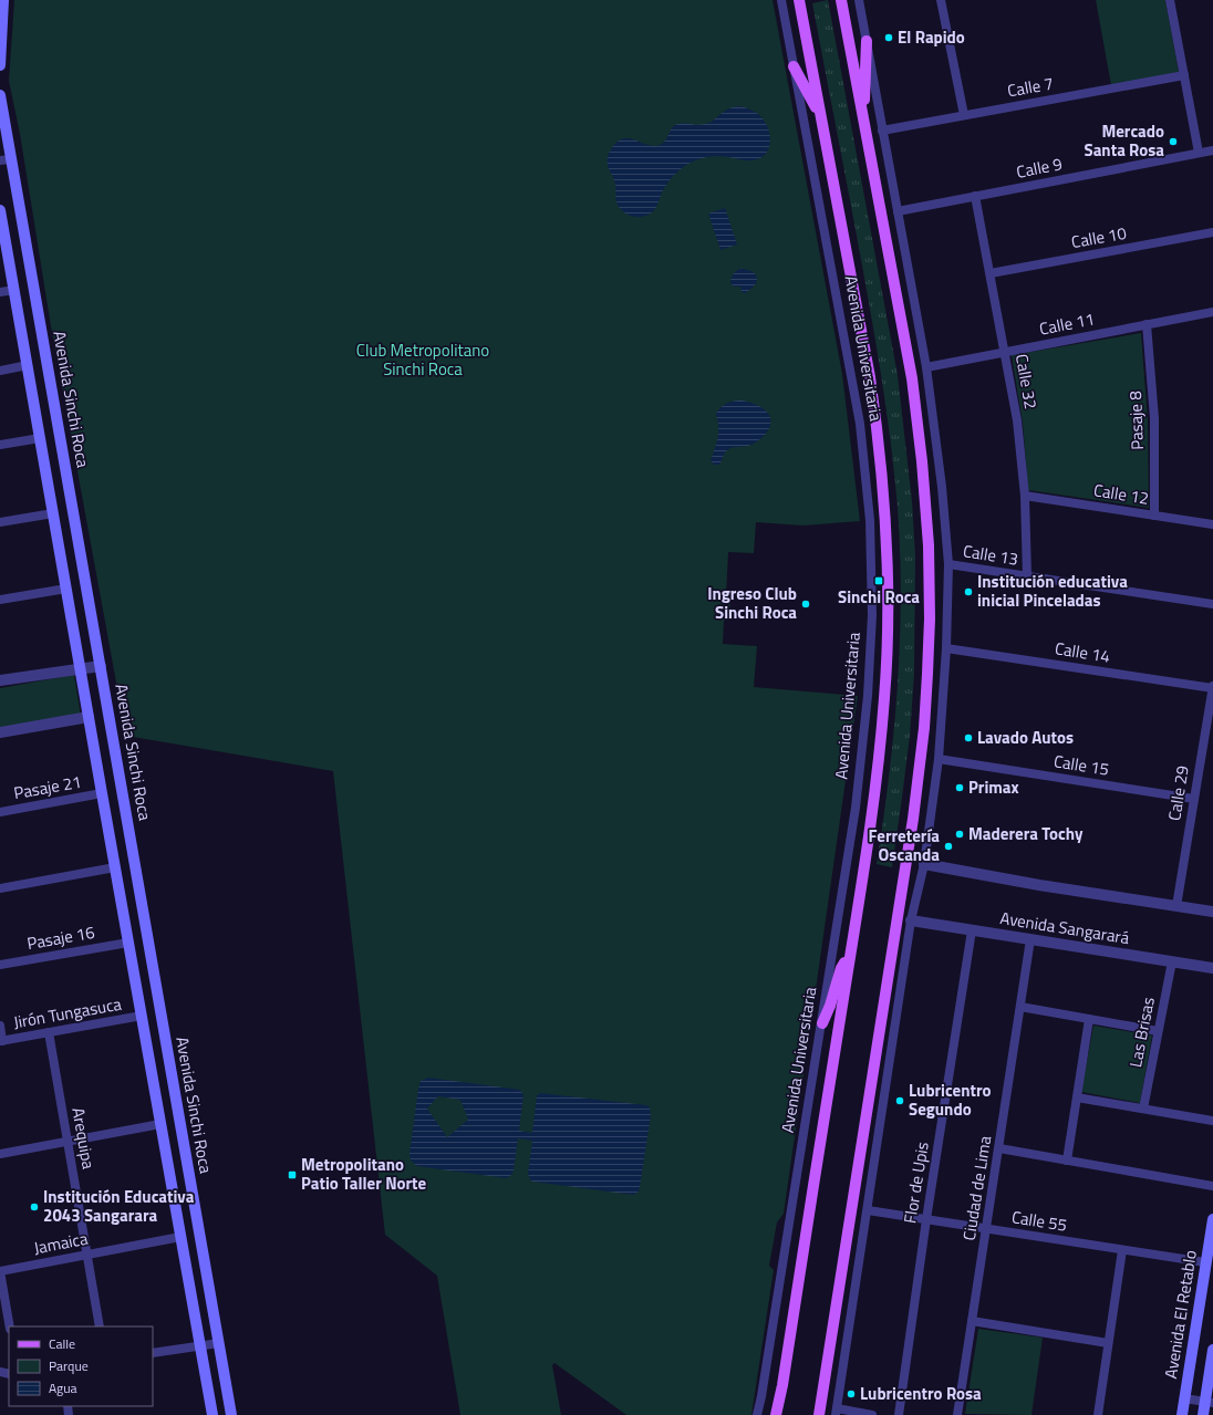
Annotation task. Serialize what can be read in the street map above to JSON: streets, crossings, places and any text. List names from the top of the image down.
{
  "streets": {
    "main road": ["Avenida Universitaria", "Avenida Sinchi Roca", "Avenida El Retablo"],
    "street": [
      "Calle 7",
      "Calle 9",
      "Calle 10",
      "Calle 11",
      "Calle 32",
      "Pasaje 8",
      "Calle 12",
      "Calle 13",
      "Calle 14",
      "Calle 15",
      "Pasaje 21",
      "Calle 29",
      "Avenida Sangarará",
      "Pasaje 16",
      "Jirón Tungasuca",
      "Las Brisas",
      "Arequipa",
      "Flor de Upis",
      "Ciudad de Lima",
      "Calle 55",
      "Jamaica"
    ]
  },
  "crossings": [
    ["Calle 9", "Calle 32"],
    ["Calle 10", "Calle 32"],
    ["Calle 11", "Calle 32"],
    ["Calle 11", "Pasaje 8"],
    ["Calle 32", "Calle 12"],
    ["Calle 32", "Calle 13"],
    ["Pasaje 8", "Calle 12"],
    ["Calle 14", "Calle 29"],
    ["Calle 15", "Calle 29"],
    ["Avenida Sangarará", "Las Brisas"],
    ["Avenida Sangarará", "Flor de Upis"],
    ["Avenida Sangarará", "Ciudad de Lima"],
    ["Jirón Tungasuca", "Arequipa"],
    ["Arequipa", "Jamaica"],
    ["Flor de Upis", "Calle 55"],
    ["Ciudad de Lima", "Calle 55"],
    ["Calle 55", "Avenida El Retablo"]
  ],
  "parks": ["Club Metropolitano Sinchi Roca"],
  "places": {
    "other": [
      "El Rapido",
      "Mercado Santa Rosa",
      "Institución educativa inicial Pinceladas",
      "Ingreso Club Sinchi Roca",
      "Lavado Autos",
      "Primax",
      "Maderera Tochy",
      "Ferretería Oscanda",
      "Lubricentro Segundo",
      "Institución Educativa 2043 Sangarara",
      "Lubricentro Rosa"
    ],
    "transit": ["Sinchi Roca", "Metropolitano Patio Taller Norte"]
  },
  "legend": ["Calle", "Parque", "Agua"]
}
